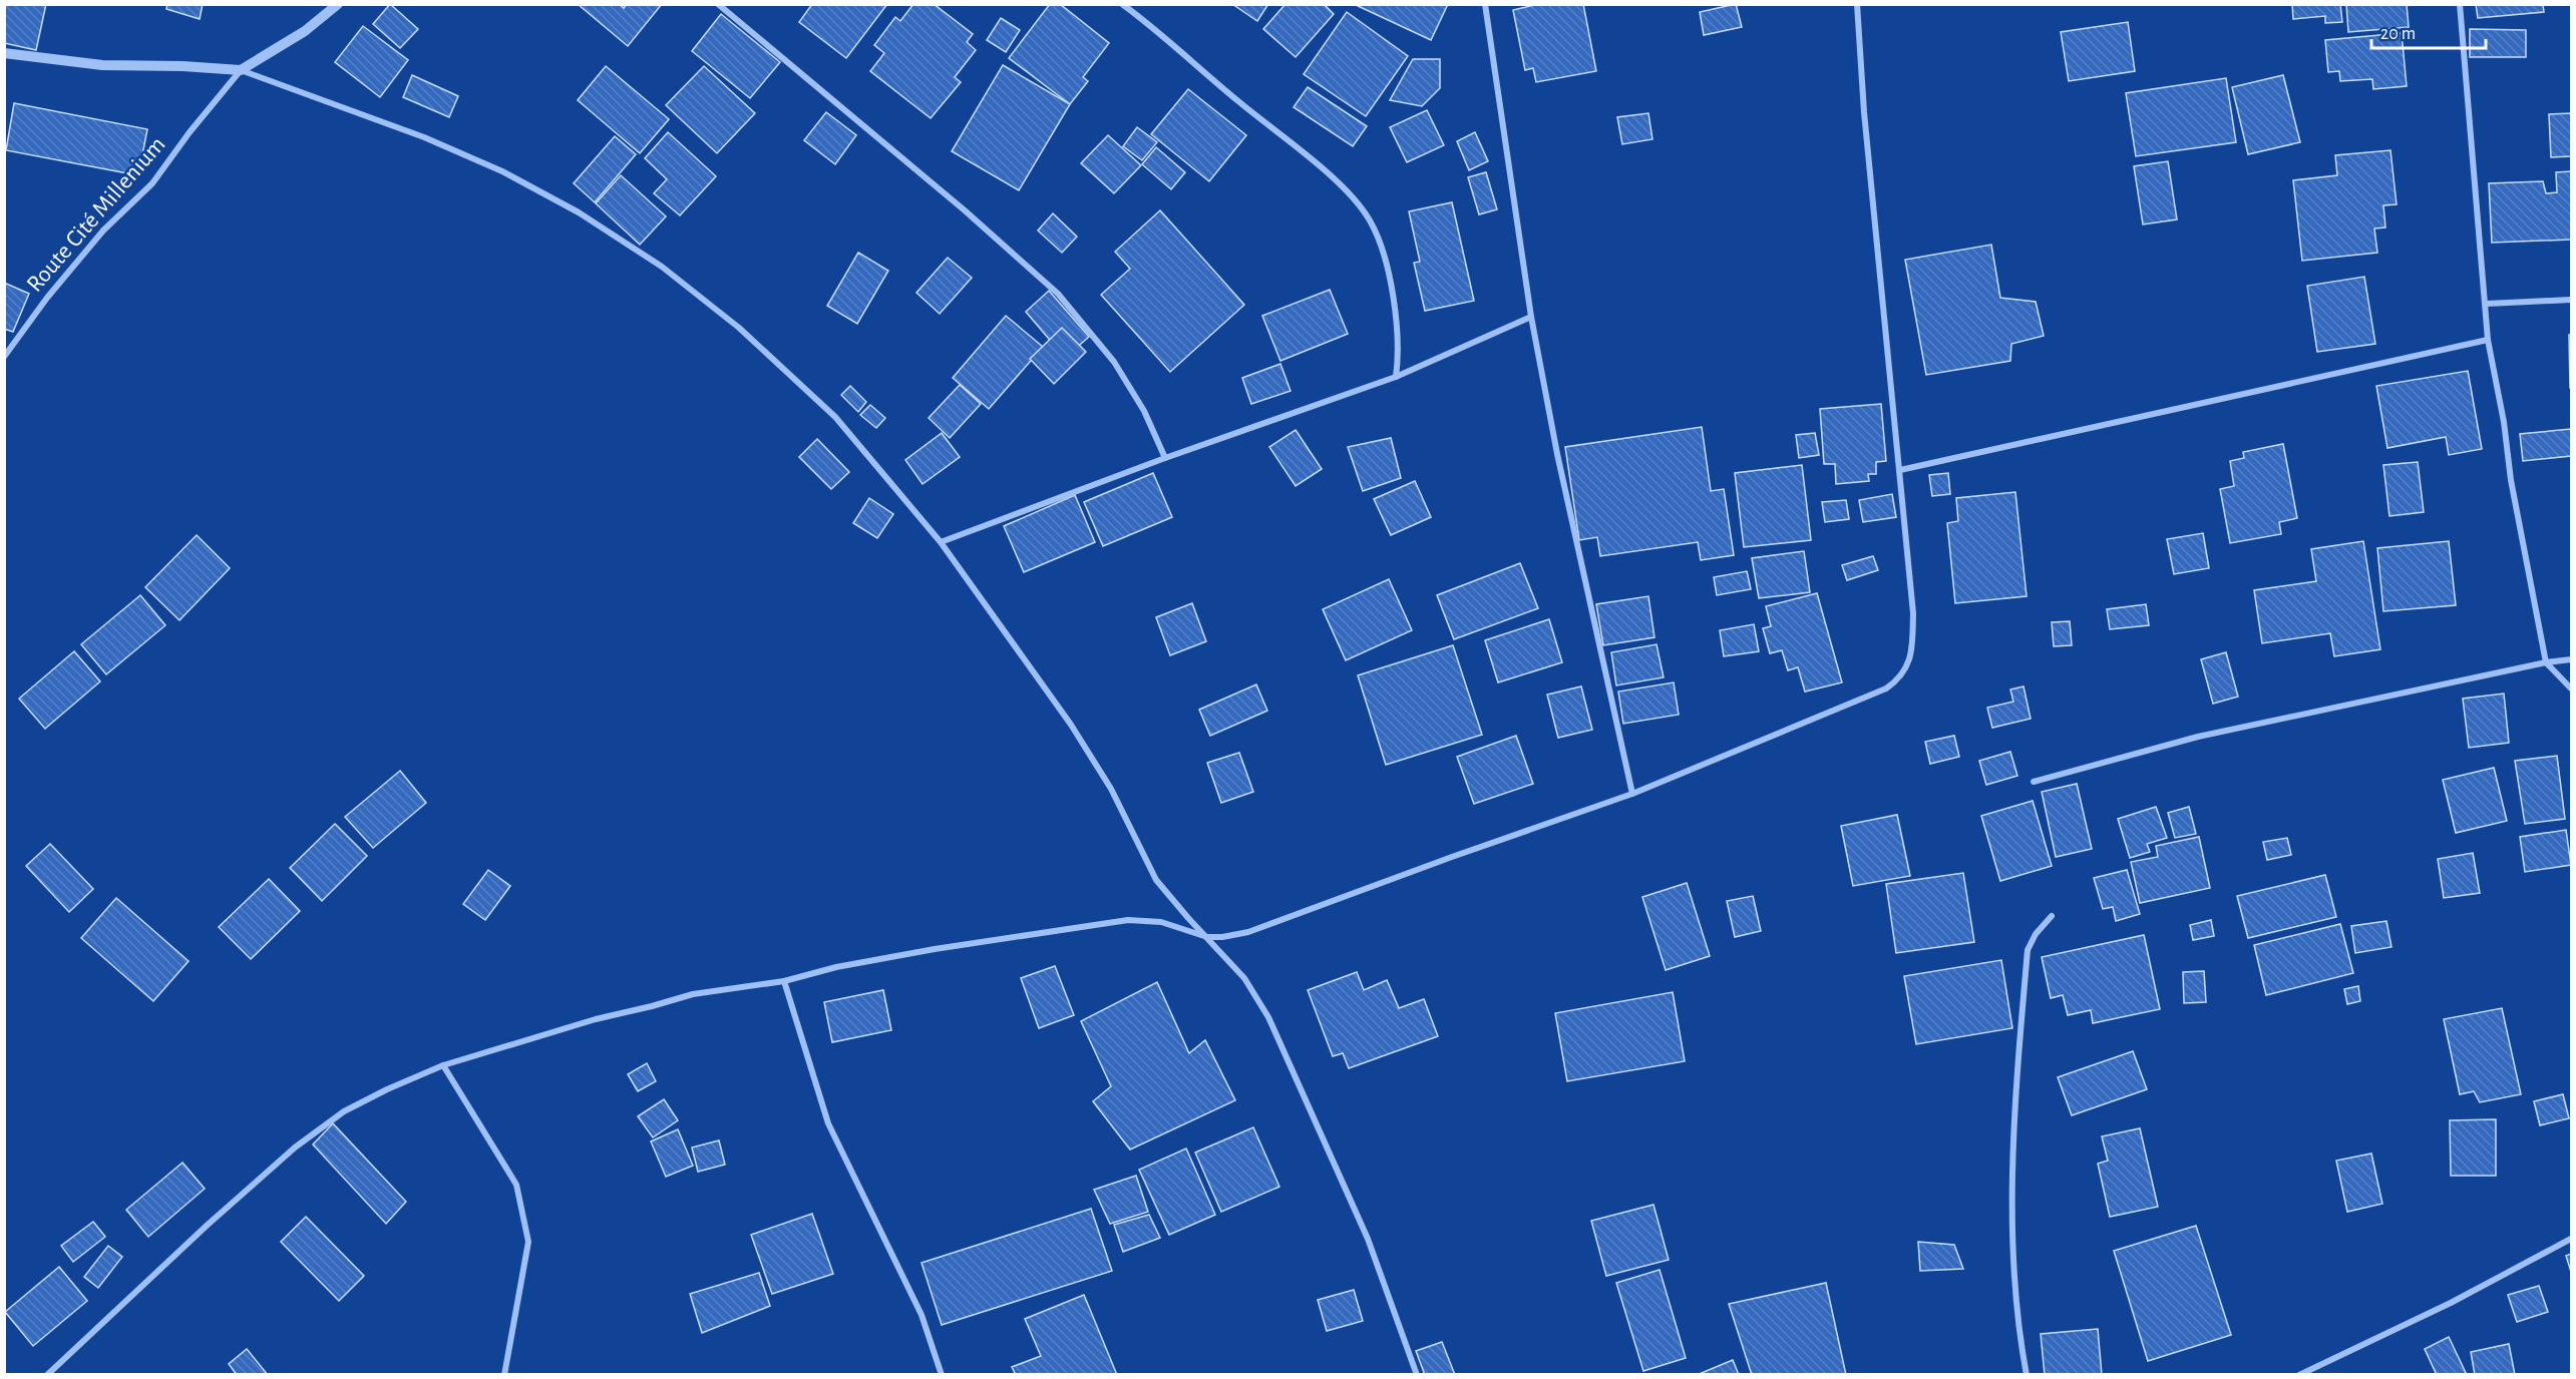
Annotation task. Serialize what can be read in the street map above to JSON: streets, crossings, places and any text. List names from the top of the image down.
{
  "streets": {
    "street": ["Route Cité Millenium"]
  },
  "scale_bar": "20 m"
}
